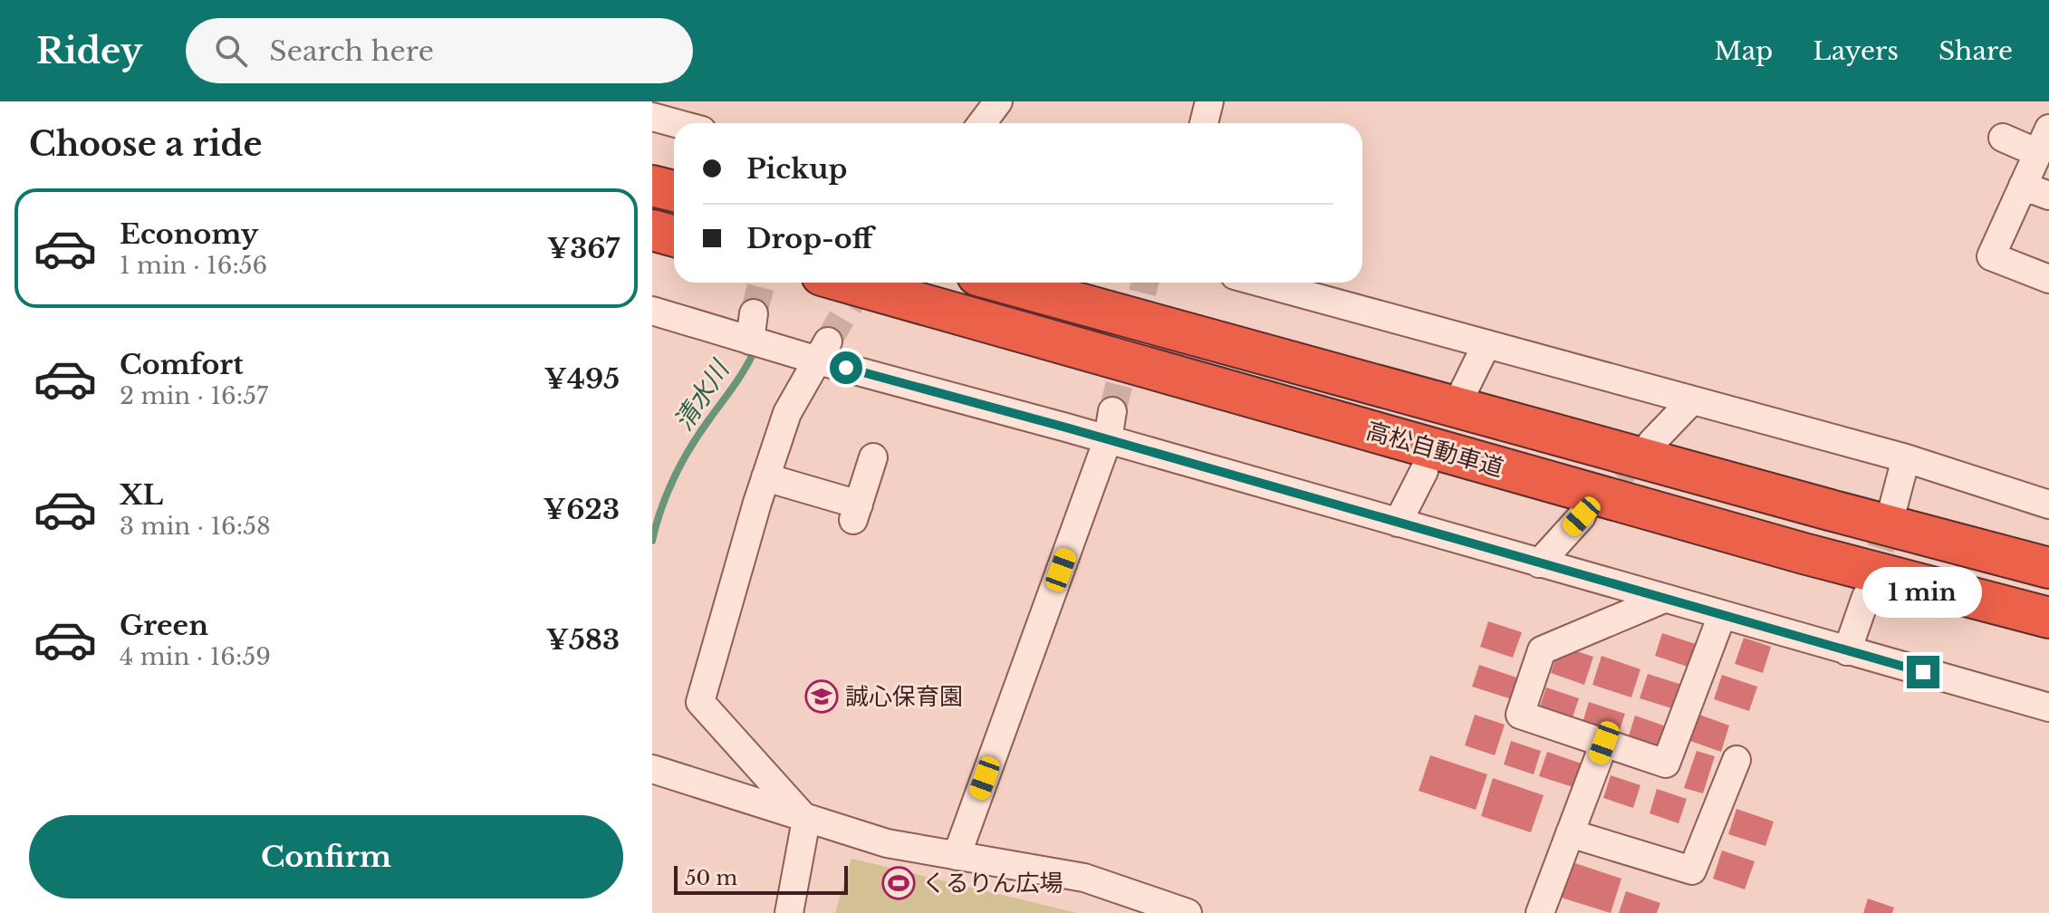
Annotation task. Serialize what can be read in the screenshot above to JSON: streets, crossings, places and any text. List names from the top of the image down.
{
  "streets": {
    "highway": ["高松自動車道"]
  },
  "water": ["清水川"],
  "places": {
    "school or university": ["誠心保育園"],
    "sports": ["くるりん広場"]
  },
  "scale_bar": "50 m",
  "page": {
    "header": "Ridey",
    "search": "Search here",
    "nav": ["Map", "Layers", "Share"],
    "heading": "Choose a ride",
    "banner": ["Pickup", "Drop-off"],
    "list": [
      {
        "name": "Economy",
        "note": "1 min · 16:56",
        "value": "¥367"
      },
      {
        "name": "Comfort",
        "note": "2 min · 16:57",
        "value": "¥495"
      },
      {
        "name": "XL",
        "note": "3 min · 16:58",
        "value": "¥623"
      },
      {
        "name": "Green",
        "note": "4 min · 16:59",
        "value": "¥583"
      }
    ],
    "bubble": "1 min",
    "buttons": "Confirm",
    "scale": "50 m"
  }
}
